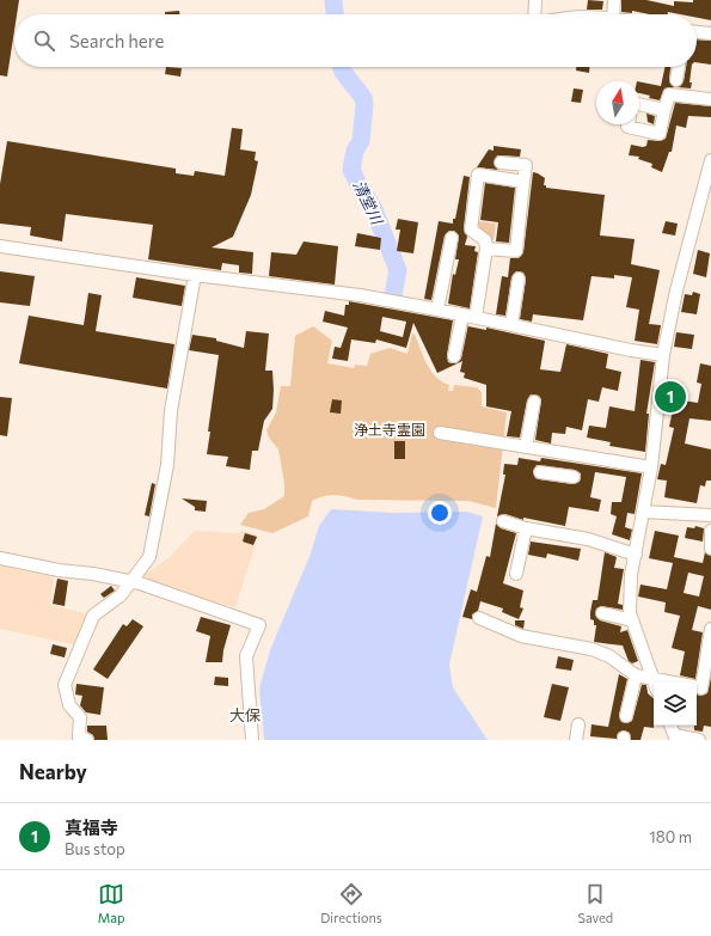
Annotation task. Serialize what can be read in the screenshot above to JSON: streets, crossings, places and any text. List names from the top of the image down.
{
  "districts": ["大保"],
  "water": ["清堂川"],
  "parks": ["浄土寺霊園"],
  "north": "top",
  "page": {
    "search": "Search here",
    "pins": "1",
    "heading": "Nearby",
    "list": [
      {
        "mark": "1",
        "name": "真福寺",
        "note": "Bus stop",
        "value": "180 m"
      }
    ],
    "nav": ["Map", "Directions", "Saved"]
  }
}
